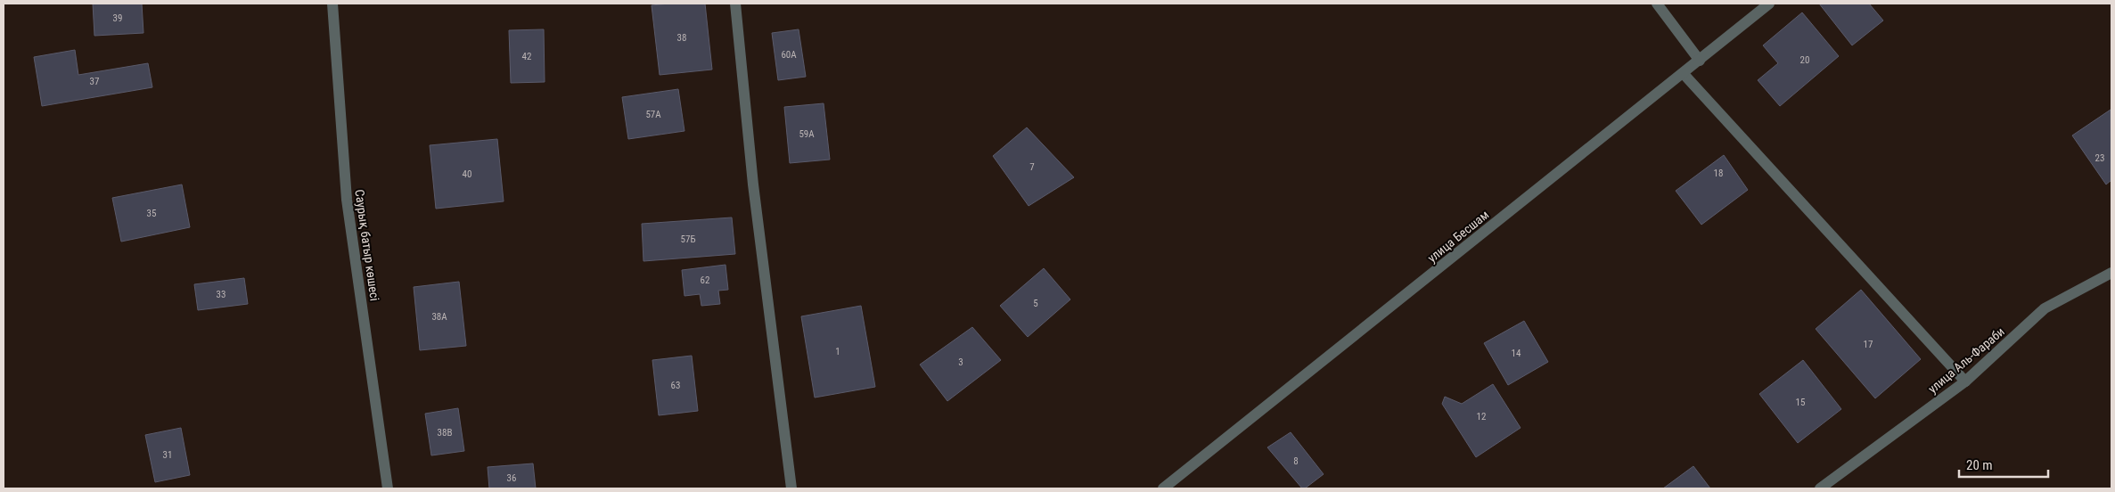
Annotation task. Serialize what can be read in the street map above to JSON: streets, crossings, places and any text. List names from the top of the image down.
{
  "streets": {
    "street": ["улица Бесшам", "Саурық батыр көшесі", "улица Аль-Фараби"]
  },
  "house_numbers": [
    "39",
    "38",
    "60А",
    "42",
    "20",
    "37",
    "57А",
    "59А",
    "23",
    "7",
    "18",
    "40",
    "35",
    "57Б",
    "62",
    "33",
    "5",
    "38А",
    "17",
    "1",
    "14",
    "3",
    "63",
    "15",
    "12",
    "38В",
    "31",
    "8",
    "36"
  ],
  "scale_bar": "20 m"
}
